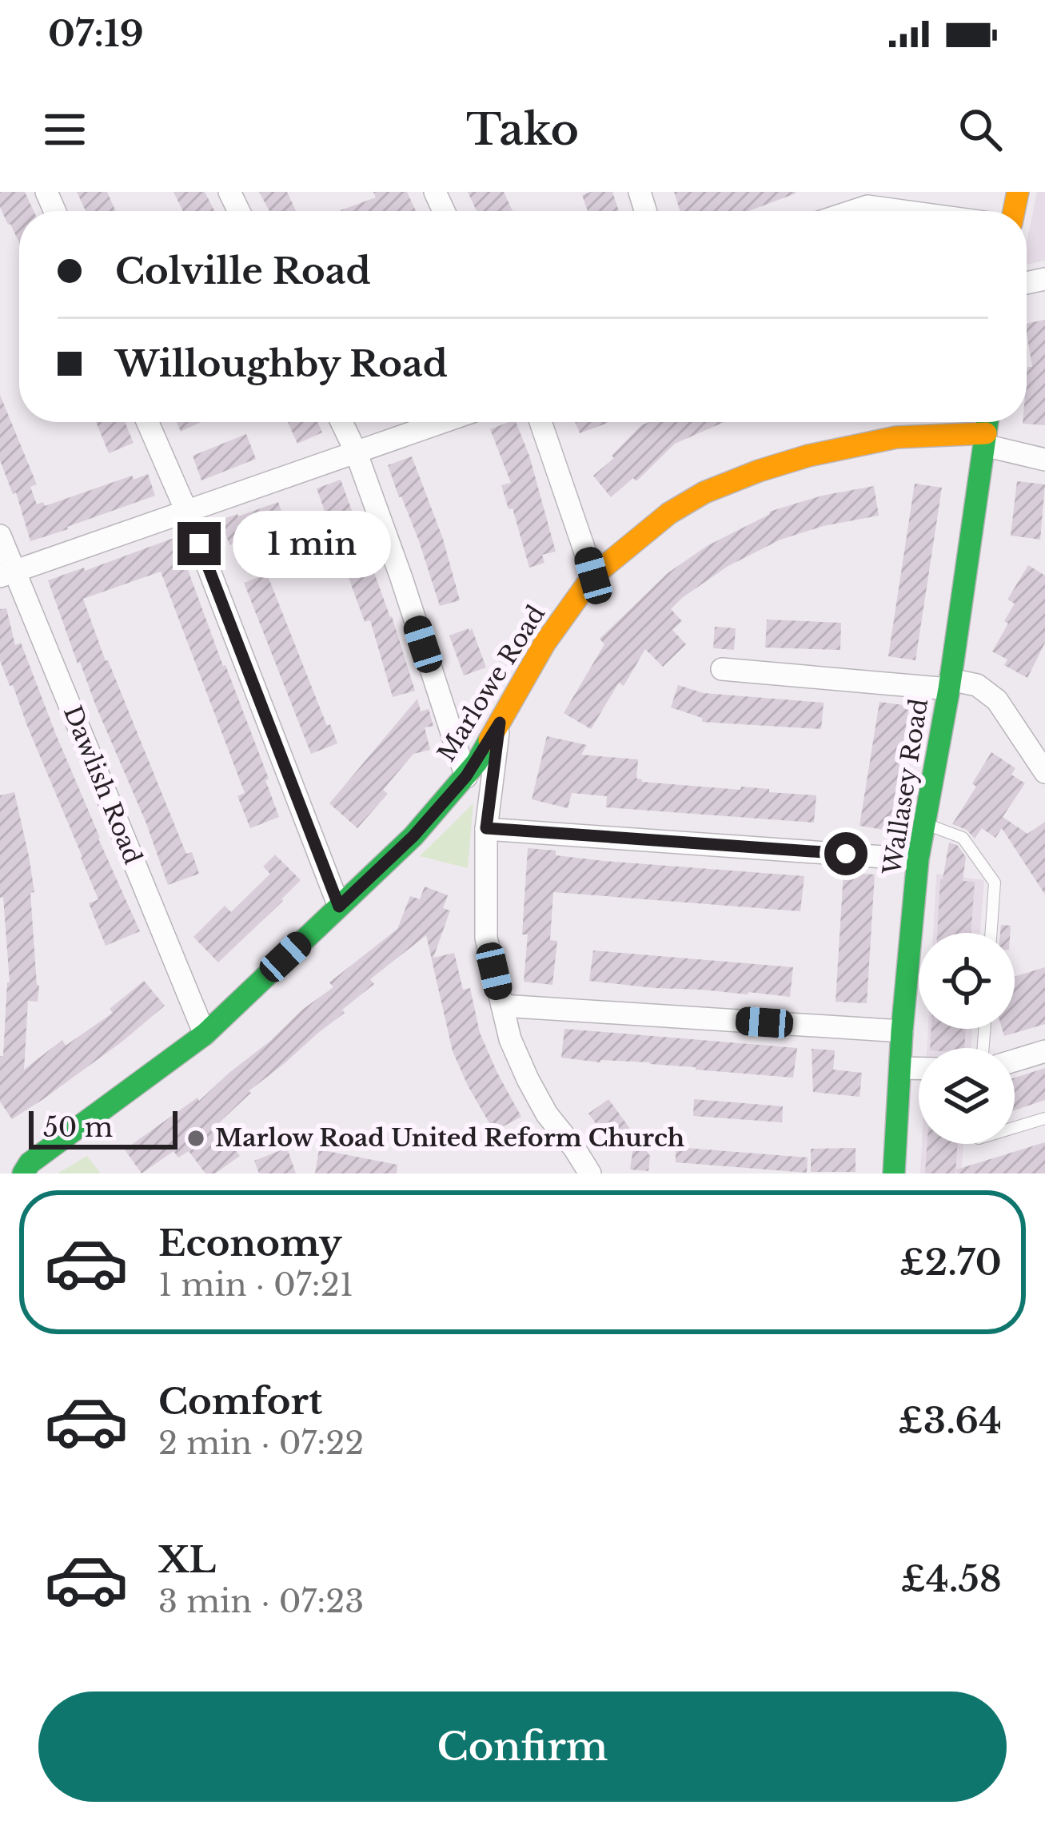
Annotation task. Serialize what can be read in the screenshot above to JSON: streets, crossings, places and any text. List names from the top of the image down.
{
  "streets": {
    "street": ["Marlowe Road", "Dawlish Road", "Wallasey Road"]
  },
  "crossings": [
    ["Marlowe Road", "Dawlish Road"],
    ["Marlowe Road", "Wallasey Road"]
  ],
  "places": ["Marlow Road United Reform Church"],
  "scale_bar": "50 m",
  "page": {
    "status": "07:19",
    "header": "Tako",
    "banner": ["Colville Road", "Willoughby Road"],
    "bubble": "1 min",
    "scale": "50 m",
    "list": [
      {
        "name": "Economy",
        "note": "1 min · 07:21",
        "value": "£2.70"
      },
      {
        "name": "Comfort",
        "note": "2 min · 07:22",
        "value": "£3.64"
      },
      {
        "name": "XL",
        "note": "3 min · 07:23",
        "value": "£4.58"
      }
    ],
    "buttons": "Confirm"
  }
}
